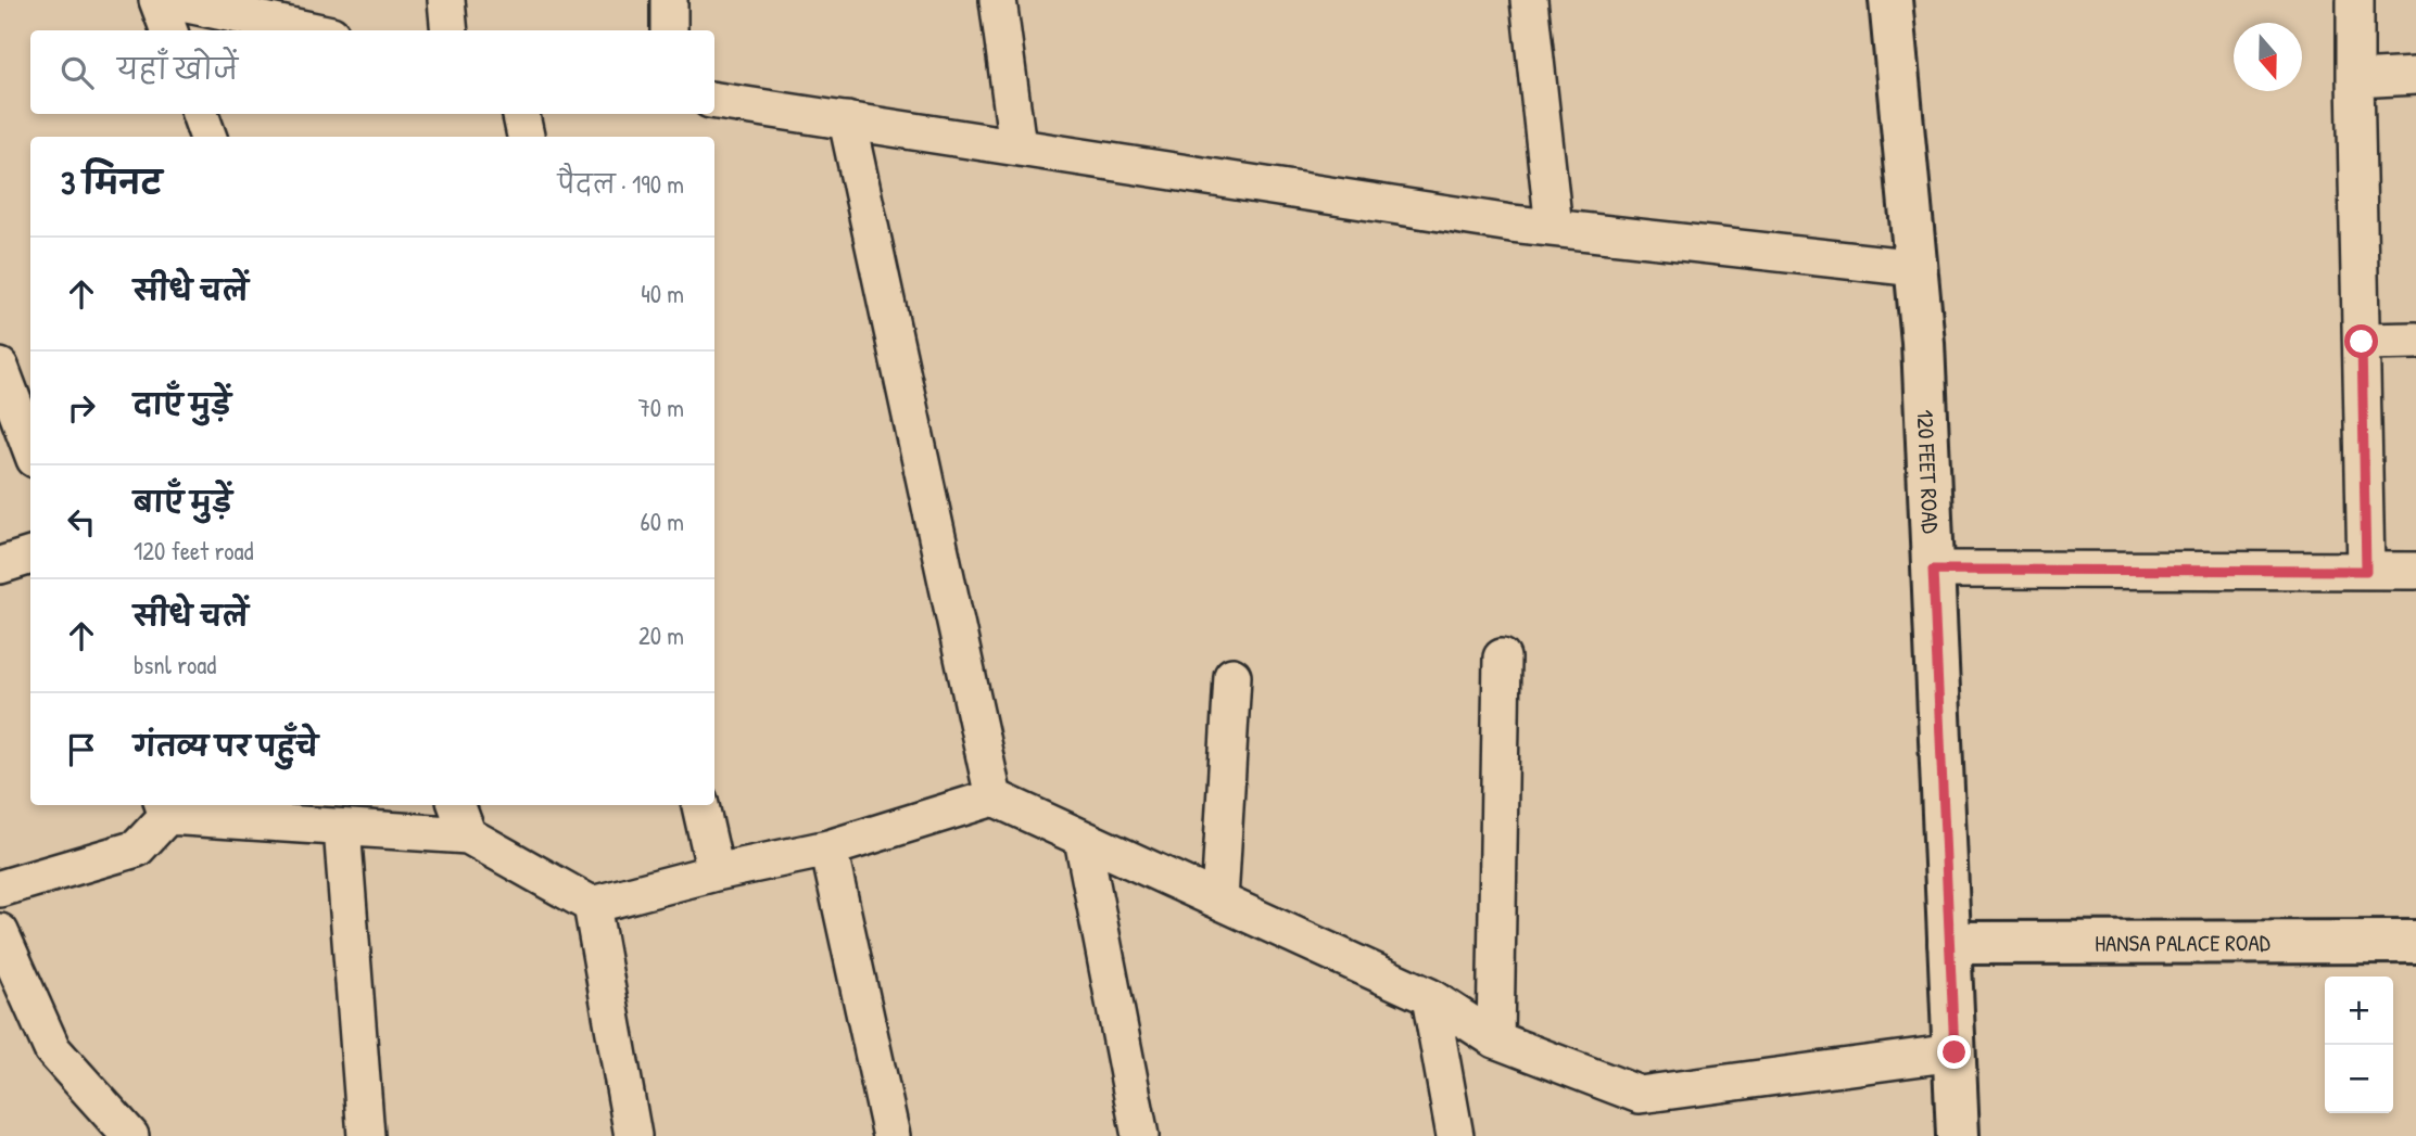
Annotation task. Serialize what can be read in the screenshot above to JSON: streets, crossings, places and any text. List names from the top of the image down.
{
  "streets": {
    "street": ["120 FEET ROAD", "HANSA PALACE ROAD"]
  },
  "crossings": [
    ["120 FEET ROAD", "HANSA PALACE ROAD"]
  ],
  "north": "bottom",
  "page": {
    "search": "यहाँ खोजें",
    "heading": ["3 मिनट", "पैदल · 190 m"],
    "list": [
      ["सीधे चलें", "40 m"],
      ["दाएँ मुड़ें", "70 m"],
      ["बाएँ मुड़ें", "120 feet road", "60 m"],
      ["सीधे चलें", "bsnl road", "20 m"],
      "गंतव्य पर पहुँचे"
    ],
    "map_buttons": ["+", "−"]
  }
}
